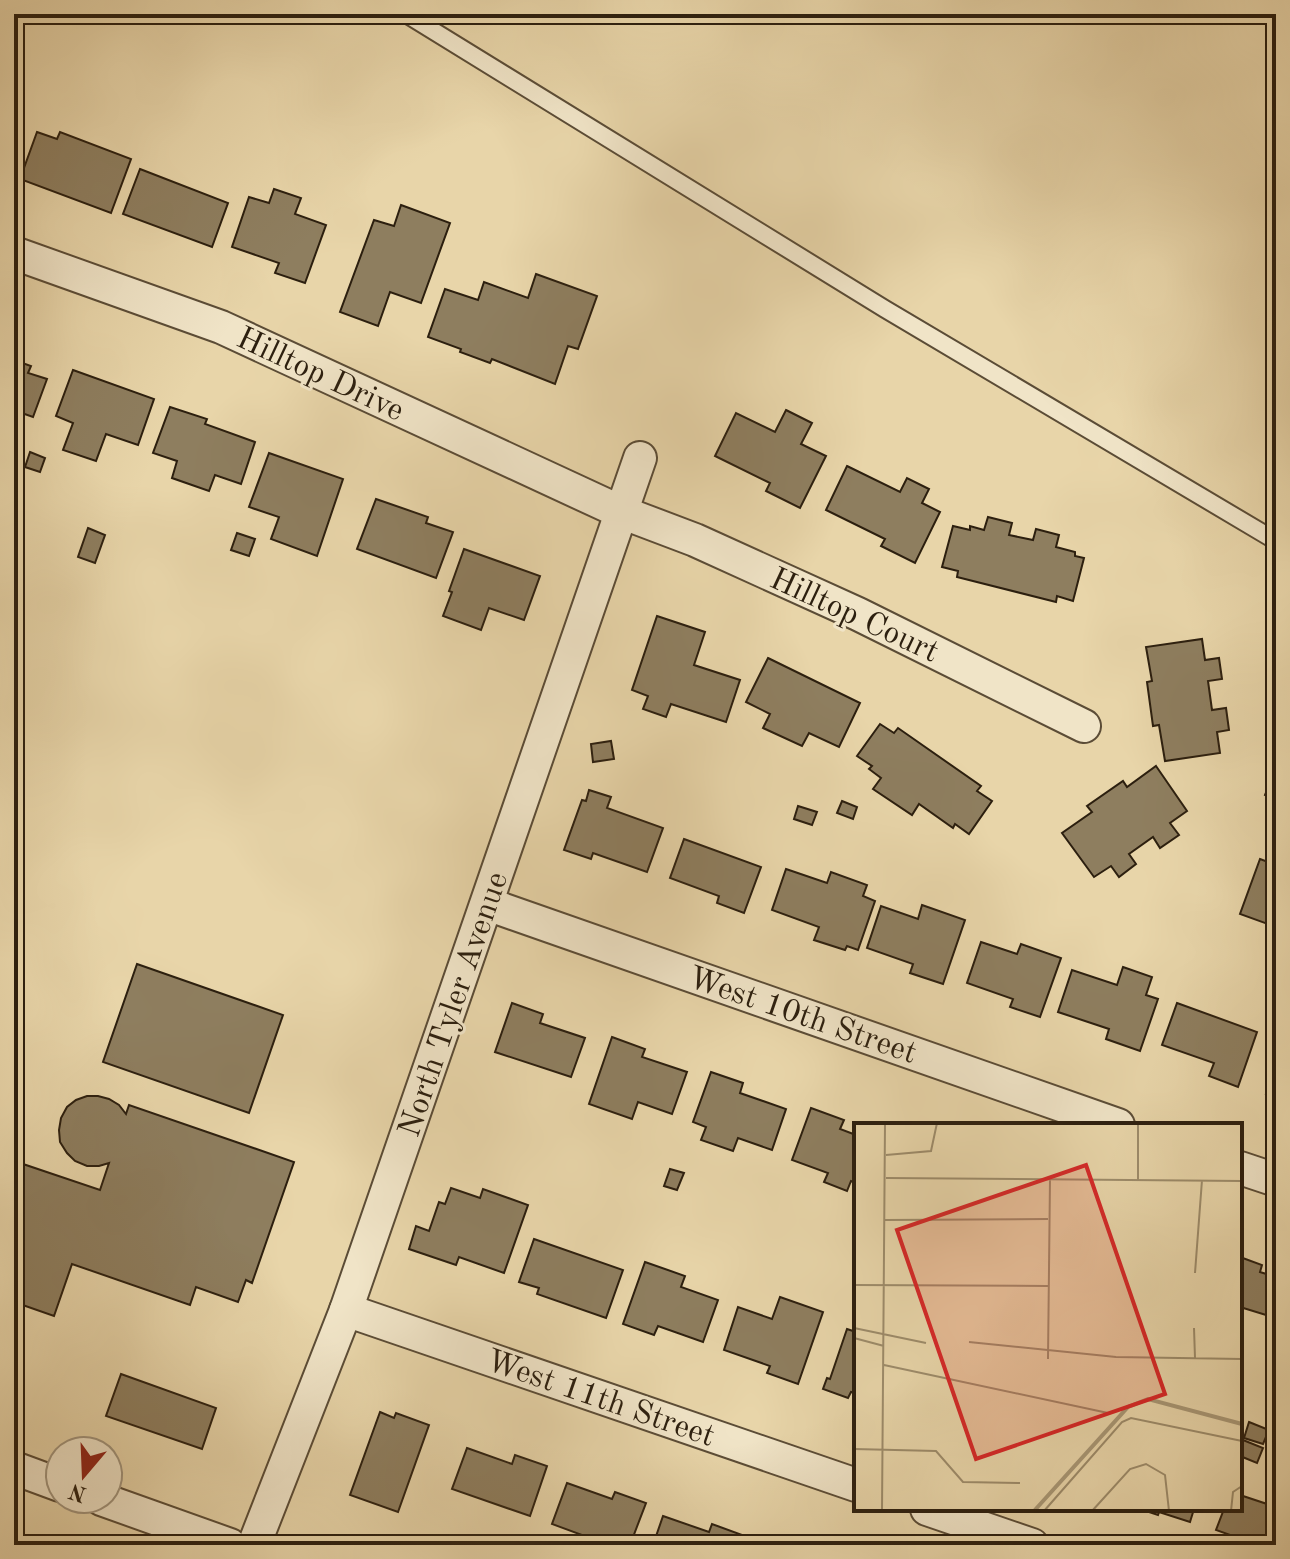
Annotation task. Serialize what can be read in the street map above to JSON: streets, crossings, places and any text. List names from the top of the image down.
{
  "streets": {
    "street": [
      "Hilltop Drive",
      "Hilltop Court",
      "North Tyler Avenue",
      "West 10th Street",
      "West 11th Street"
    ]
  },
  "crossings": [
    ["Hilltop Drive", "Hilltop Court"],
    ["Hilltop Drive", "North Tyler Avenue"],
    ["Hilltop Court", "North Tyler Avenue"],
    ["North Tyler Avenue", "West 10th Street"],
    ["North Tyler Avenue", "West 11th Street"]
  ],
  "north": "bottom"
}
